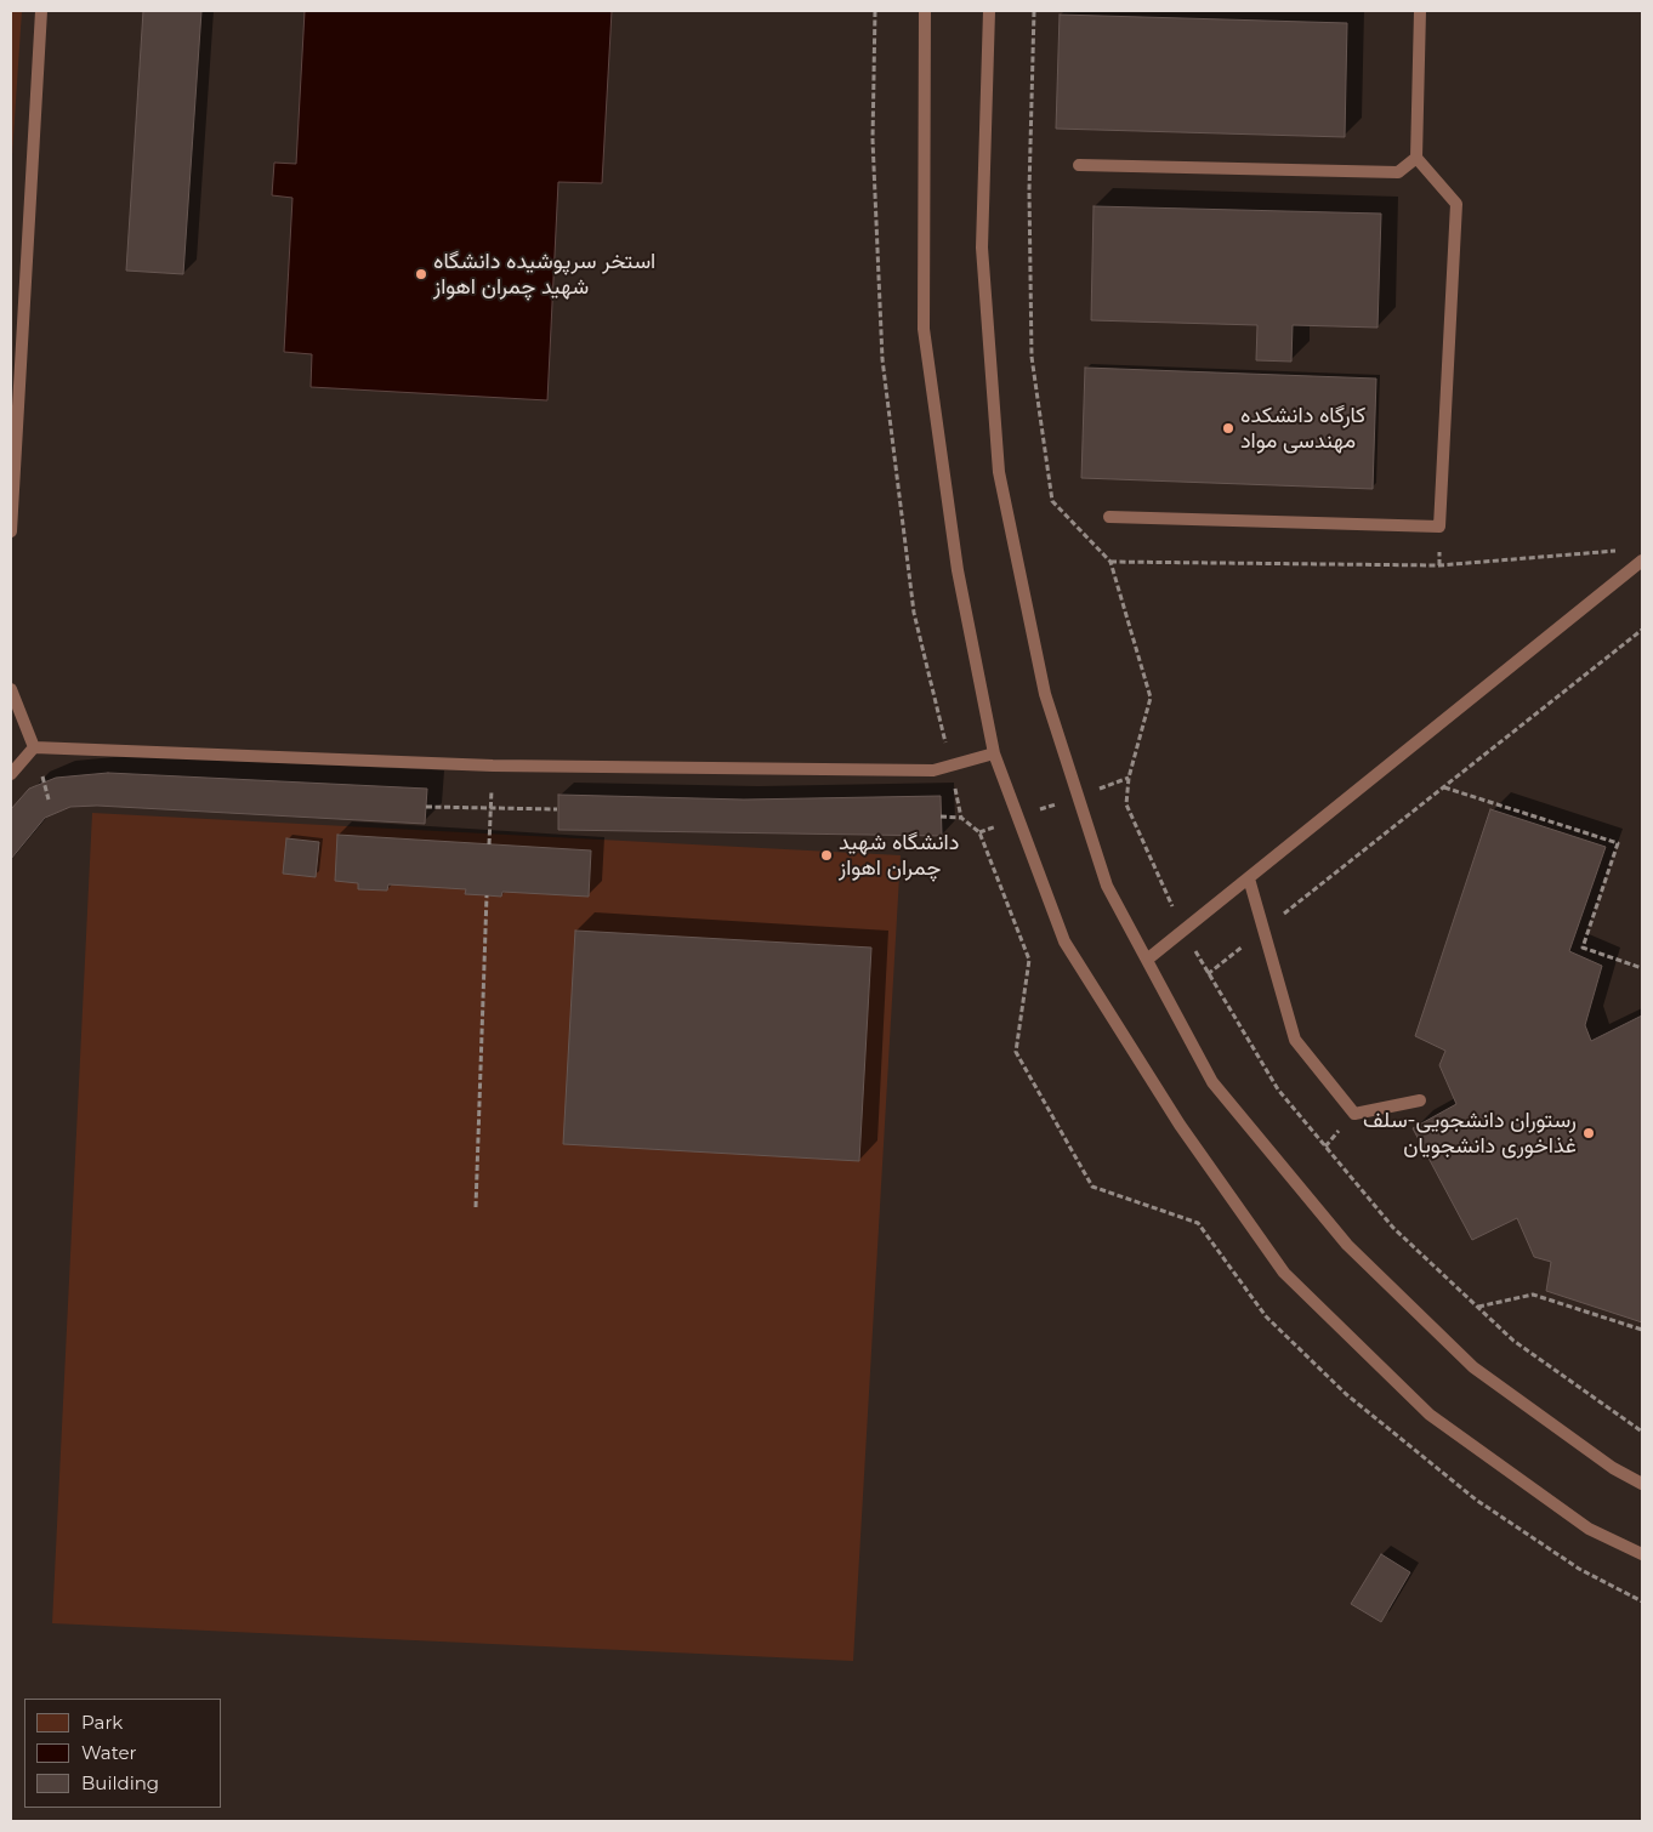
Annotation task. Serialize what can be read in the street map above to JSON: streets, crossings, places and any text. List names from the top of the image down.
{
  "places": [
    "استخر سرپوشیده دانشگاه شهید چمران اهواز",
    "کارگاه دانشکده مهندسی مواد",
    "دانشگاه شهید چمران اهواز",
    "رستوران دانشجویی-سلف غذاخوری دانشجویان"
  ],
  "legend": ["Park", "Water", "Building"]
}
